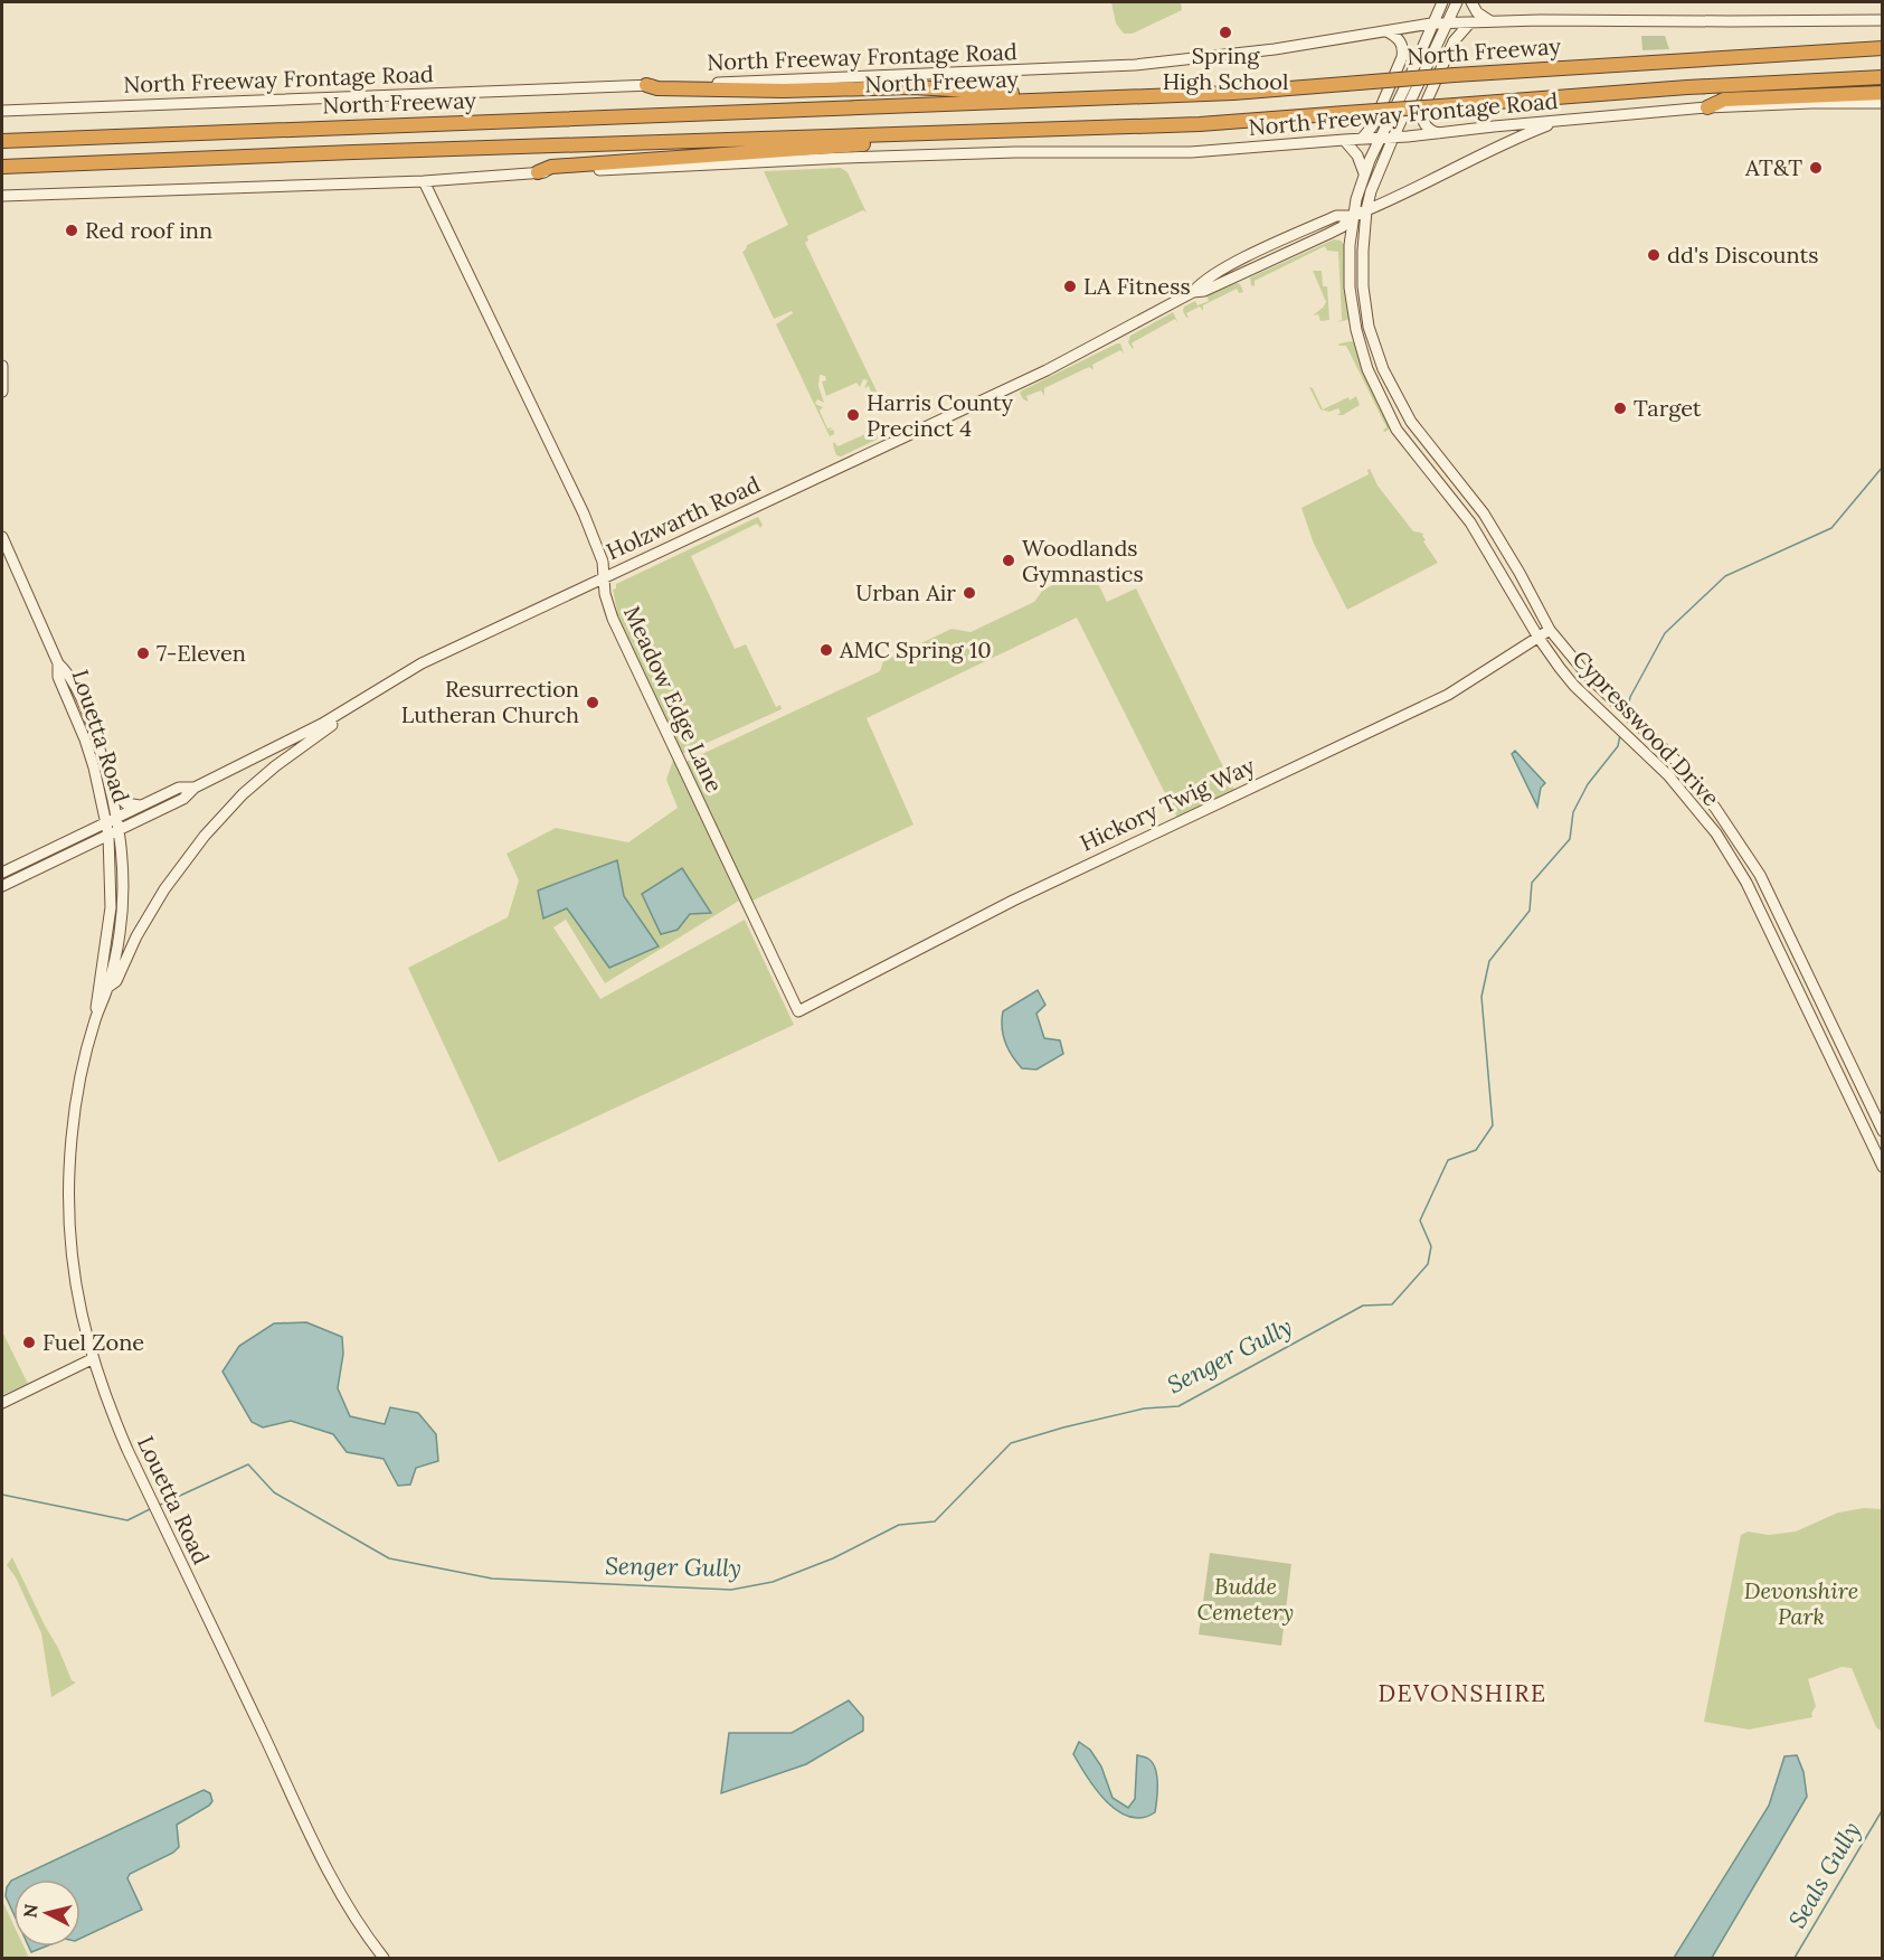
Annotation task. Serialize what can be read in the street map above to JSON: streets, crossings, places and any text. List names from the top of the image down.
{
  "streets": {
    "highway": ["North Freeway"],
    "main road": [
      "North Freeway Frontage Road",
      "Holzwarth Road",
      "Meadow Edge Lane",
      "Cypresswood Drive",
      "Louetta Road",
      "Hickory Twig Way"
    ]
  },
  "crossings": [
    ["North Freeway Frontage Road", "Holzwarth Road"],
    ["North Freeway Frontage Road", "Meadow Edge Lane"],
    ["North Freeway Frontage Road", "Cypresswood Drive"],
    ["Holzwarth Road", "Meadow Edge Lane"],
    ["Holzwarth Road", "Cypresswood Drive"],
    ["Holzwarth Road", "Louetta Road"],
    ["Meadow Edge Lane", "Hickory Twig Way"],
    ["Cypresswood Drive", "Hickory Twig Way"]
  ],
  "districts": ["DEVONSHIRE"],
  "water": ["Senger Gully", "Seals Gully"],
  "parks": ["Budde Cemetery", "Devonshire Park"],
  "places": [
    "Spring High School",
    "AT&T",
    "Red roof inn",
    "dd's Discounts",
    "LA Fitness",
    "Target",
    "Harris County Precinct 4",
    "Woodlands Gymnastics",
    "Urban Air",
    "AMC Spring 10",
    "7-Eleven",
    "Resurrection Lutheran Church",
    "Fuel Zone"
  ],
  "north": "left"
}
